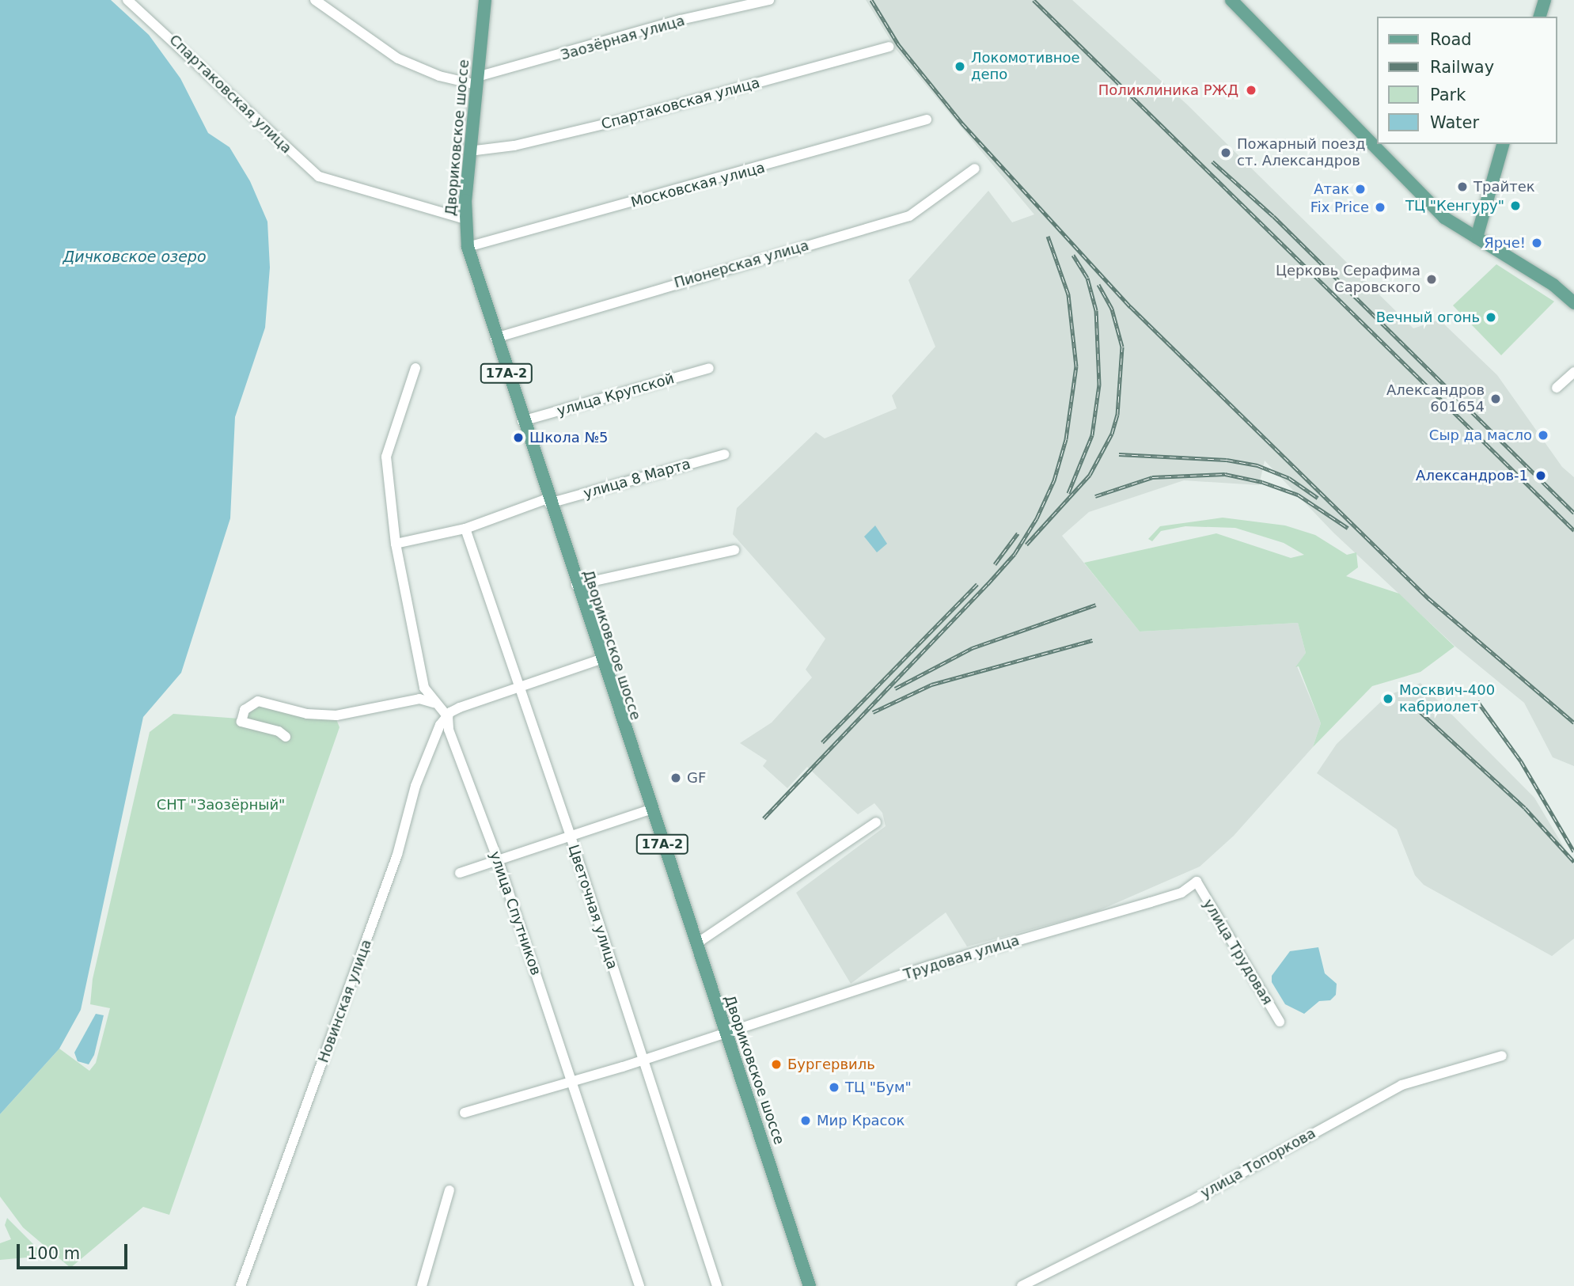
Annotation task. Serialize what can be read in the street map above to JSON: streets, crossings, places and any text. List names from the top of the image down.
{
  "streets": {
    "main road": ["Двориковское шоссе", "17А-2"],
    "street": [
      "Заозёрная улица",
      "Спартаковская улица",
      "Московская улица",
      "Пионерская улица",
      "улица Крупской",
      "улица 8 Марта",
      "Цветочная улица",
      "улица Спутников",
      "улица Трудовая",
      "Трудовая улица",
      "Новинская улица",
      "улица Топоркова"
    ]
  },
  "crossings": [
    ["Заозёрная улица", "Двориковское шоссе"],
    ["Спартаковская улица", "Двориковское шоссе"],
    ["Двориковское шоссе", "Московская улица"],
    ["Двориковское шоссе", "Пионерская улица"],
    ["Двориковское шоссе", "улица Крупской"],
    ["Двориковское шоссе", "улица 8 Марта"],
    ["Двориковское шоссе", "Трудовая улица"],
    ["улица 8 Марта", "Цветочная улица"],
    ["Цветочная улица", "Трудовая улица"],
    ["улица Спутников", "Трудовая улица"],
    ["улица Спутников", "Новинская улица"],
    ["улица Трудовая", "Трудовая улица"]
  ],
  "water": ["Дичковское озеро"],
  "parks": ["СНТ \"Заозёрный\""],
  "places": [
    "Локомотивное депо",
    "Поликлиника РЖД",
    "Пожарный поезд ст. Александров",
    "Трайтек",
    "Атак",
    "ТЦ \"Кенгуру\"",
    "Fix Price",
    "Ярче!",
    "Церковь Серафима Саровского",
    "Вечный огонь",
    "Александров 601654",
    "Сыр да масло",
    "Школа №5",
    "Александров-1",
    "Москвич-400 кабриолет",
    "GF",
    "Бургервиль",
    "ТЦ \"Бум\"",
    "Мир Красок"
  ],
  "legend": [
    "Road",
    "Railway",
    "Park",
    "Water"
  ],
  "scale_bar": "100 m"
}
